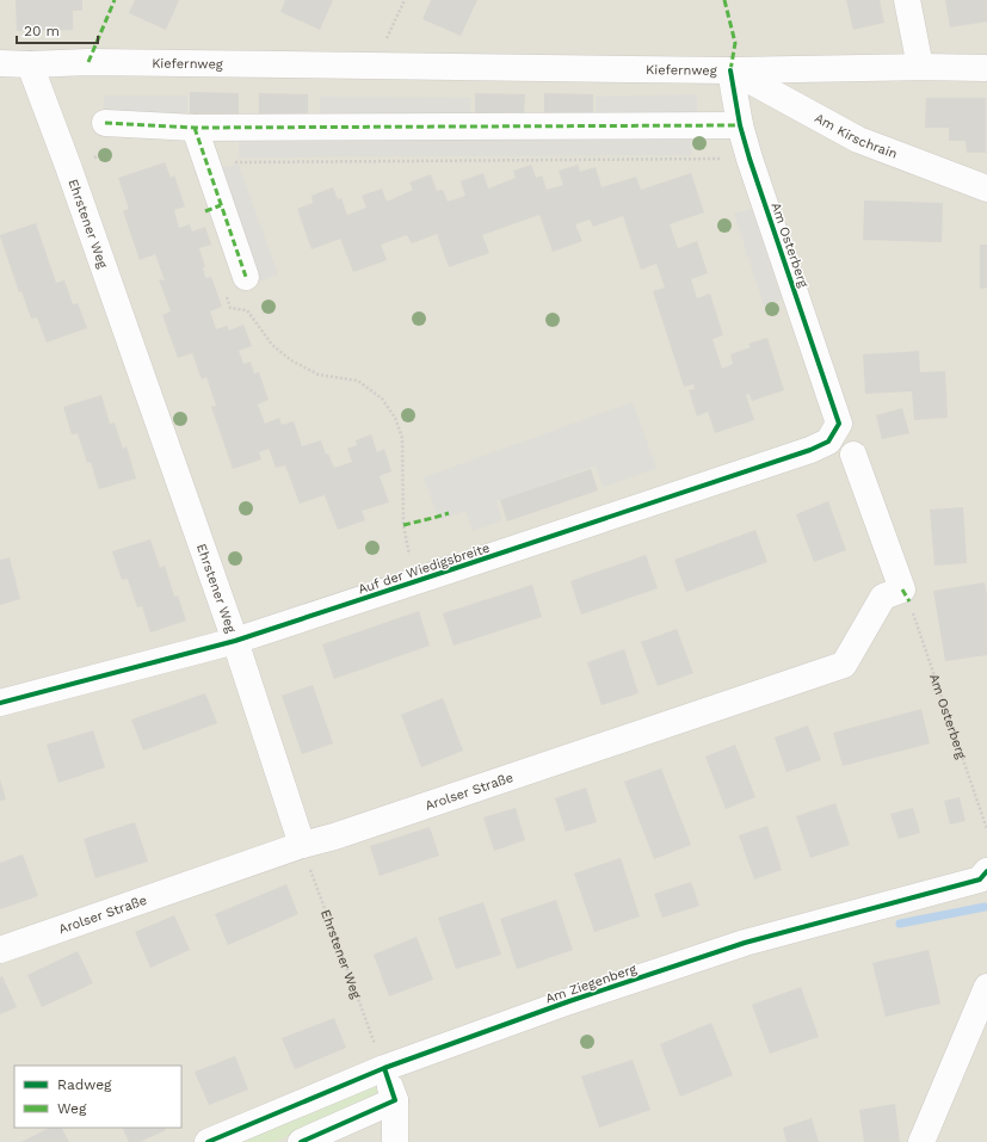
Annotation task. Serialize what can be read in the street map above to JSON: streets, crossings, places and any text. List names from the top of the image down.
{
  "streets": {
    "street": [
      "Kiefernweg",
      "Am Kirschrain",
      "Ehrstener Weg",
      "Am Osterberg",
      "Auf der Wiedigsbreite",
      "Arolser Straße",
      "Am Ziegenberg"
    ]
  },
  "crossings": [
    ["Kiefernweg", "Am Kirschrain"],
    ["Kiefernweg", "Ehrstener Weg"],
    ["Kiefernweg", "Am Osterberg"],
    ["Am Kirschrain", "Am Osterberg"],
    ["Ehrstener Weg", "Auf der Wiedigsbreite"],
    ["Ehrstener Weg", "Arolser Straße"],
    ["Ehrstener Weg", "Am Ziegenberg"],
    ["Am Osterberg", "Auf der Wiedigsbreite"],
    ["Am Osterberg", "Arolser Straße"]
  ],
  "legend": ["Radweg", "Weg"],
  "scale_bar": "20 m"
}
